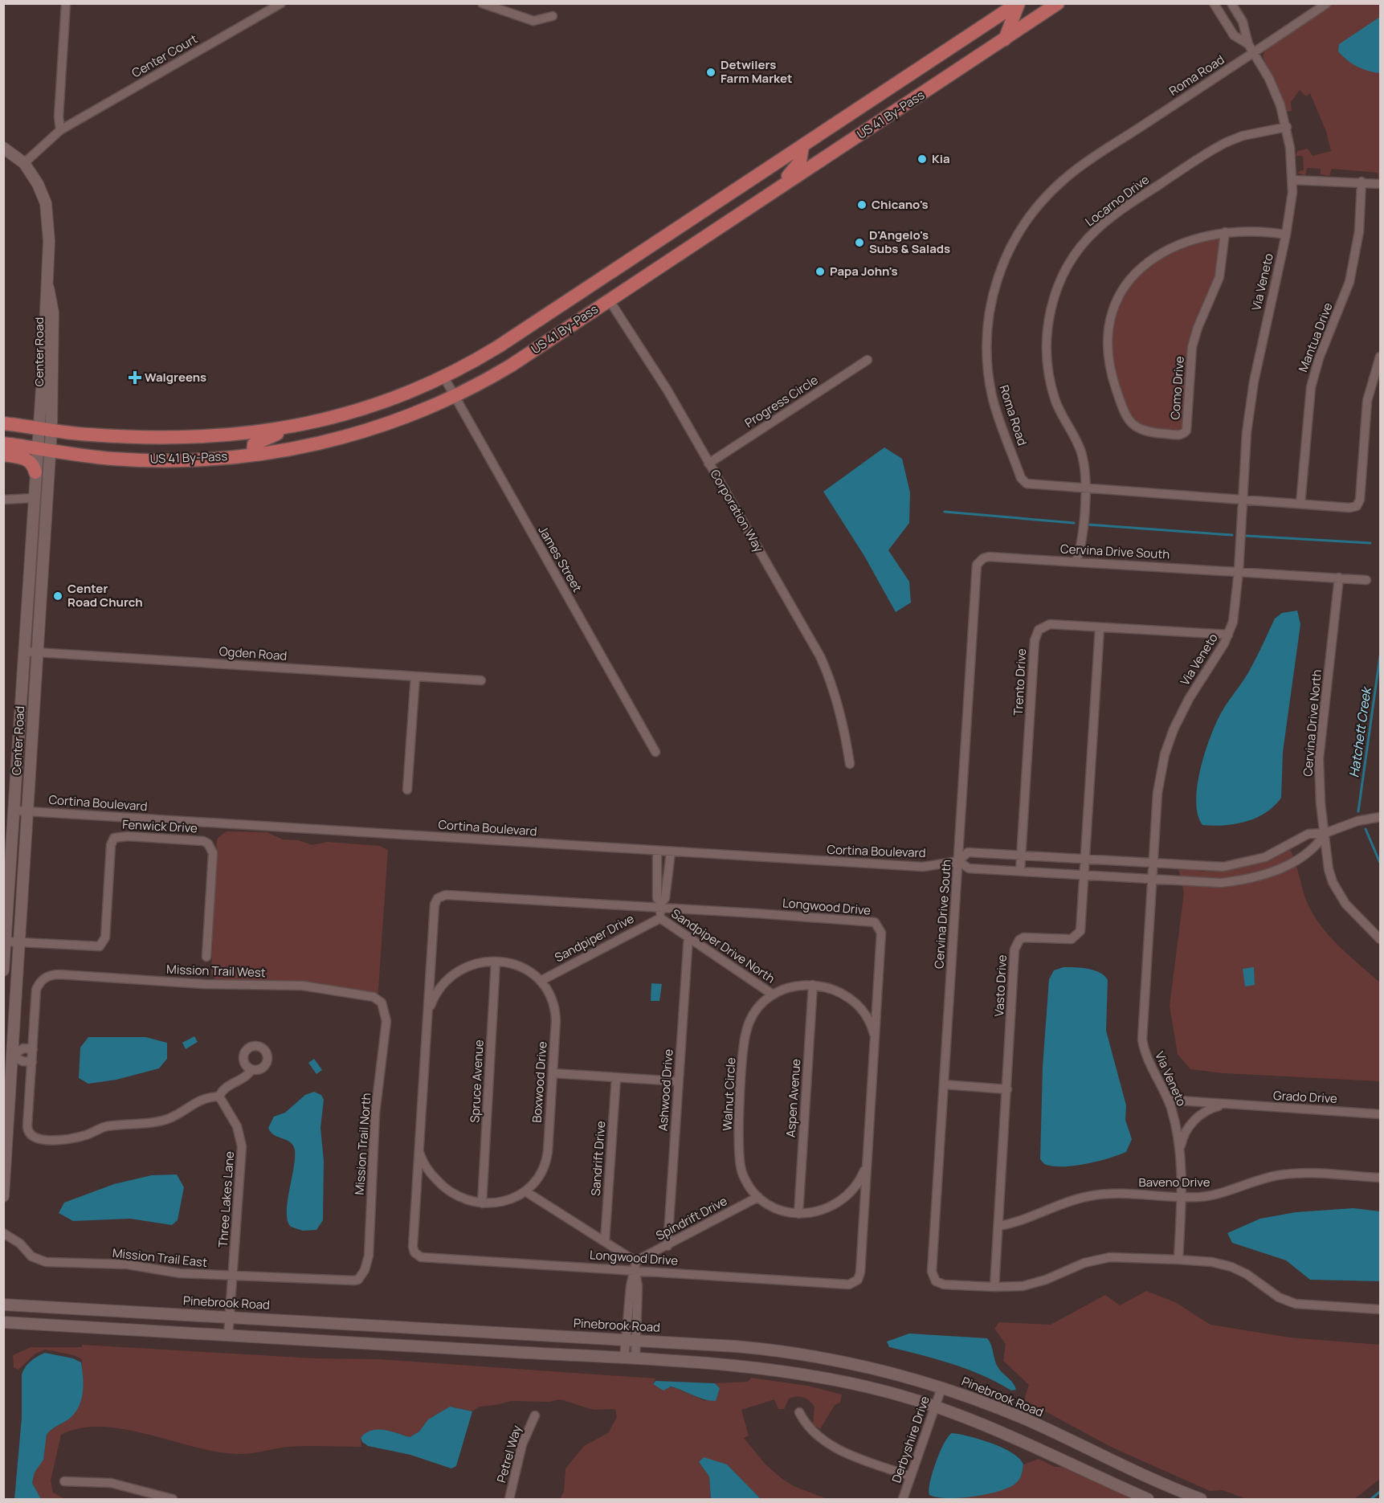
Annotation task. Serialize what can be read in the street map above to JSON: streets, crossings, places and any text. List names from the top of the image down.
{
  "streets": {
    "main road": ["US 41 By-Pass"],
    "street": [
      "Center Court",
      "Roma Road",
      "Locarno Drive",
      "Via Veneto",
      "Mantua Drive",
      "Center Road",
      "Como Drive",
      "Progress Circle",
      "Corporation Way",
      "Cervina Drive South",
      "James Street",
      "Ogden Road",
      "Trento Drive",
      "Cervina Drive North",
      "Cortina Boulevard",
      "Fenwick Drive",
      "Longwood Drive",
      "Sandpiper Drive",
      "Sandpiper Drive North",
      "Mission Trail West",
      "Vasto Drive",
      "Spruce Avenue",
      "Boxwood Drive",
      "Ashwood Drive",
      "Walnut Circle",
      "Grado Drive",
      "Aspen Avenue",
      "Mission Trail North",
      "Sandrift Drive",
      "Baveno Drive",
      "Three Lakes Lane",
      "Spindrift Drive",
      "Mission Trail East",
      "Pinebrook Road",
      "Derbyshire Drive",
      "Petrel Way"
    ]
  },
  "crossings": [
    ["Roma Road", "Locarno Drive"],
    ["Roma Road", "Via Veneto"],
    ["Roma Road", "Mantua Drive"],
    ["US 41 By-Pass", "Center Road"],
    ["US 41 By-Pass", "Corporation Way"],
    ["US 41 By-Pass", "James Street"],
    ["Locarno Drive", "Via Veneto"],
    ["Locarno Drive", "Cervina Drive South"],
    ["Via Veneto", "Como Drive"],
    ["Via Veneto", "Cervina Drive South"],
    ["Via Veneto", "Trento Drive"],
    ["Via Veneto", "Cortina Boulevard"],
    ["Via Veneto", "Grado Drive"],
    ["Via Veneto", "Baveno Drive"],
    ["Center Road", "Ogden Road"],
    ["Center Road", "Cortina Boulevard"],
    ["Center Road", "Fenwick Drive"],
    ["Progress Circle", "Corporation Way"],
    ["Cervina Drive South", "Cortina Boulevard"],
    ["Cervina Drive South", "Vasto Drive"],
    ["Trento Drive", "Cortina Boulevard"],
    ["Trento Drive", "Vasto Drive"],
    ["Cervina Drive North", "Cortina Boulevard"],
    ["Cortina Boulevard", "Vasto Drive"],
    ["Longwood Drive", "Boxwood Drive"],
    ["Longwood Drive", "Walnut Circle"],
    ["Longwood Drive", "Spindrift Drive"],
    ["Sandpiper Drive", "Sandpiper Drive North"],
    ["Sandpiper Drive", "Boxwood Drive"],
    ["Sandpiper Drive North", "Ashwood Drive"],
    ["Sandpiper Drive North", "Walnut Circle"],
    ["Mission Trail West", "Mission Trail North"],
    ["Vasto Drive", "Baveno Drive"],
    ["Spruce Avenue", "Boxwood Drive"],
    ["Ashwood Drive", "Spindrift Drive"],
    ["Walnut Circle", "Aspen Avenue"],
    ["Walnut Circle", "Spindrift Drive"],
    ["Mission Trail North", "Mission Trail East"],
    ["Three Lakes Lane", "Mission Trail East"],
    ["Three Lakes Lane", "Pinebrook Road"],
    ["Pinebrook Road", "Derbyshire Drive"]
  ],
  "water": ["Hatchett Creek"],
  "places": {
    "other": [
      "Detwilers Farm Market",
      "Kia",
      "Chicano's",
      "D'Angelo's Subs & Salads",
      "Papa John's",
      "Center Road Church"
    ],
    "health": ["Walgreens"]
  }
}
